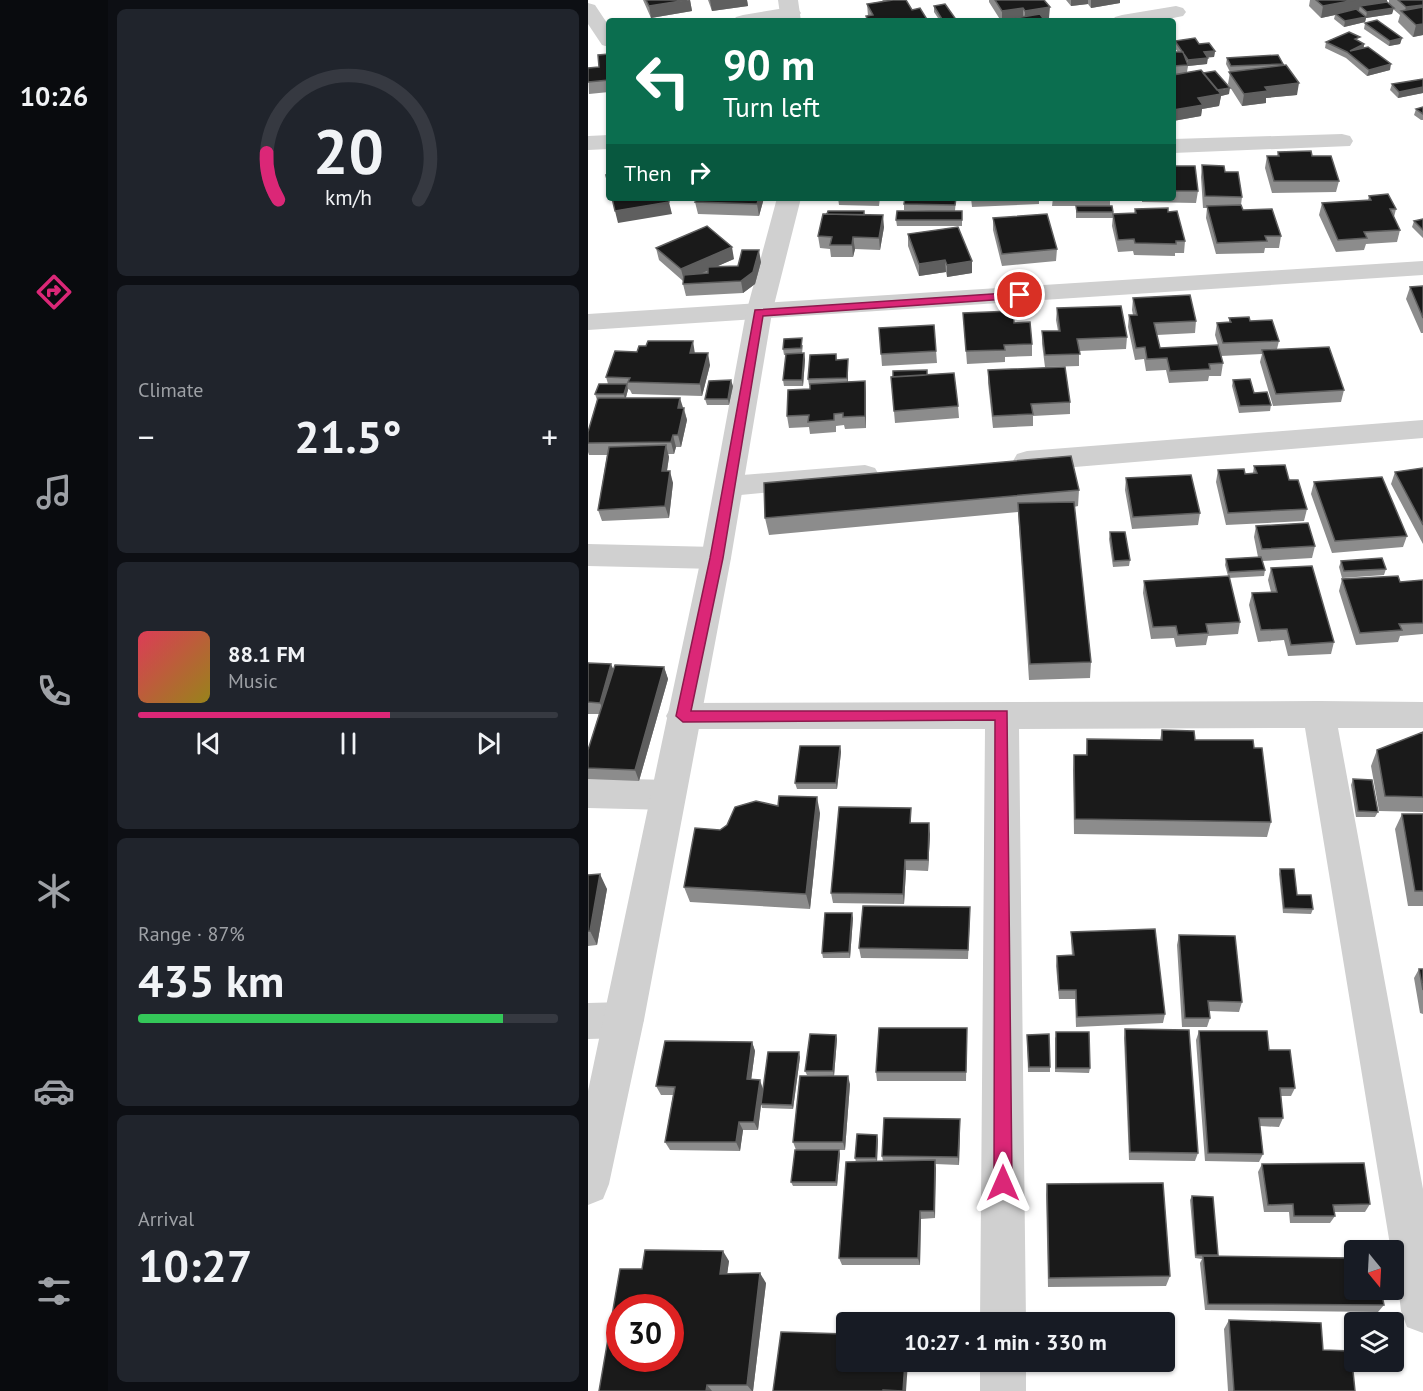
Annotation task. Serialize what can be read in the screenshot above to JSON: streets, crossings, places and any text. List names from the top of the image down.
{
  "north": "bottom",
  "page": {
    "tabs": "10:26",
    "turn": ["90 m", "Turn left"],
    "then": "Then",
    "tile": [
      "Climate",
      ["Range · 87%", "435 km"],
      ["Arrival", "10:27"]
    ],
    "heat": ["−", "21.5°", "+"],
    "song": ["88.1 FM", "Music"],
    "limit": "30",
    "trip": "10:27 · 1 min · 330 m",
    "gauge": ["20", "km/h"]
  }
}
